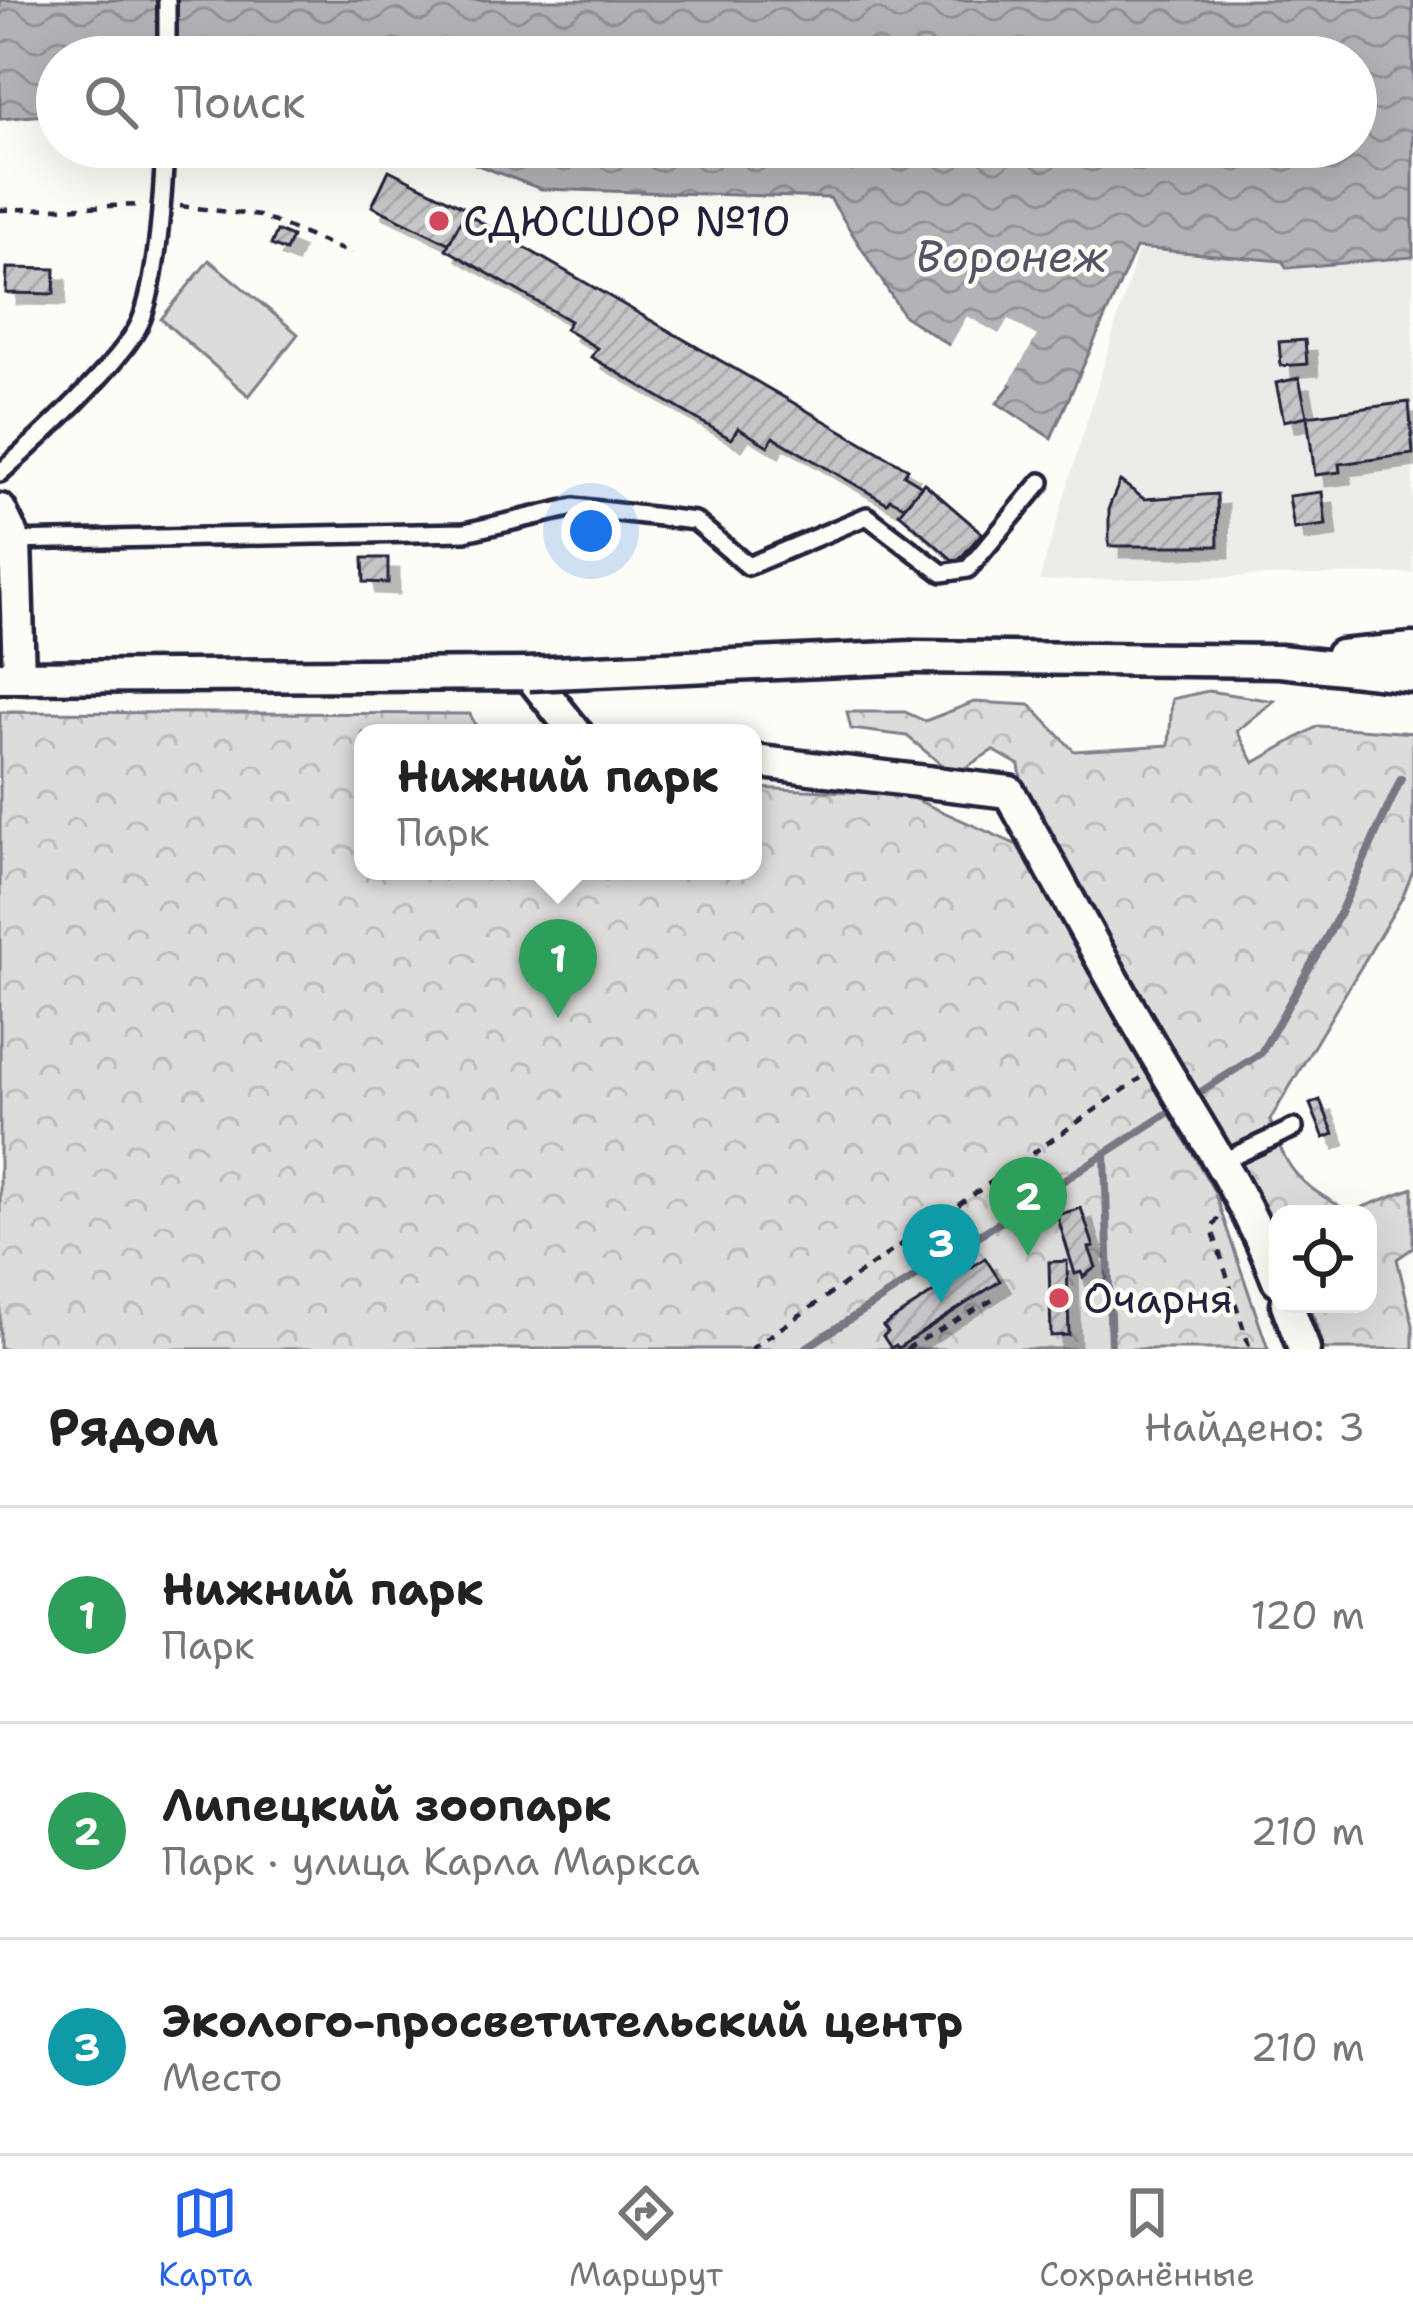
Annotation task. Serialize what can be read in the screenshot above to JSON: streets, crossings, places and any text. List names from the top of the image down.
{
  "water": ["Воронеж"],
  "places": ["СДЮСШОР №10", "Очарня"],
  "page": {
    "search": "Поиск",
    "popup": ["Нижний парк", "Парк"],
    "pins": ["1", "2", "3"],
    "heading": ["Рядом", "Найдено: 3"],
    "list": [
      {
        "mark": "1",
        "name": "Нижний парк",
        "note": "Парк",
        "value": "120 m"
      },
      {
        "mark": "2",
        "name": "Липецкий зоопарк",
        "note": "Парк · улица Карла Маркса",
        "value": "210 m"
      },
      {
        "mark": "3",
        "name": "Эколого-просветительский центр",
        "note": "Место",
        "value": "210 m"
      }
    ],
    "nav": ["Карта", "Маршрут", "Сохранённые"]
  }
}
